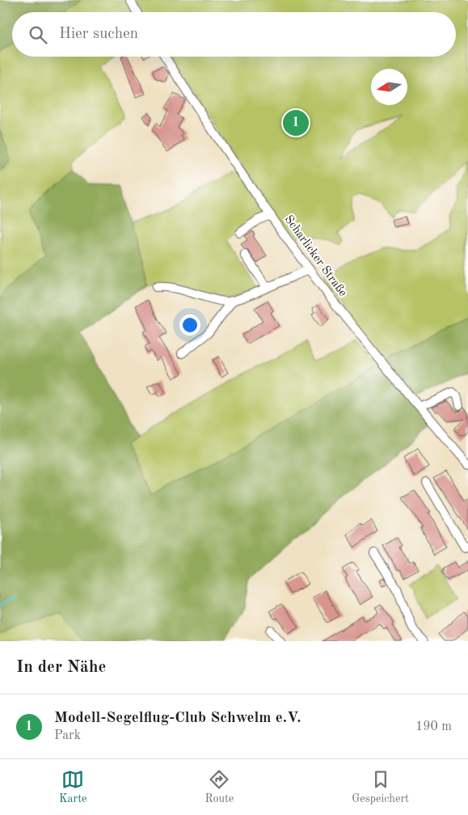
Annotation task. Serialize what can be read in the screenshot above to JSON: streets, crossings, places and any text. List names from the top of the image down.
{
  "streets": {
    "street": ["Scharlicker Straße"]
  },
  "north": "left",
  "page": {
    "search": "Hier suchen",
    "pins": "1",
    "heading": "In der Nähe",
    "list": [
      {
        "mark": "1",
        "name": "Modell-Segelflug-Club Schwelm e.V.",
        "note": "Park",
        "value": "190 m"
      }
    ],
    "nav": ["Karte", "Route", "Gespeichert"]
  }
}
